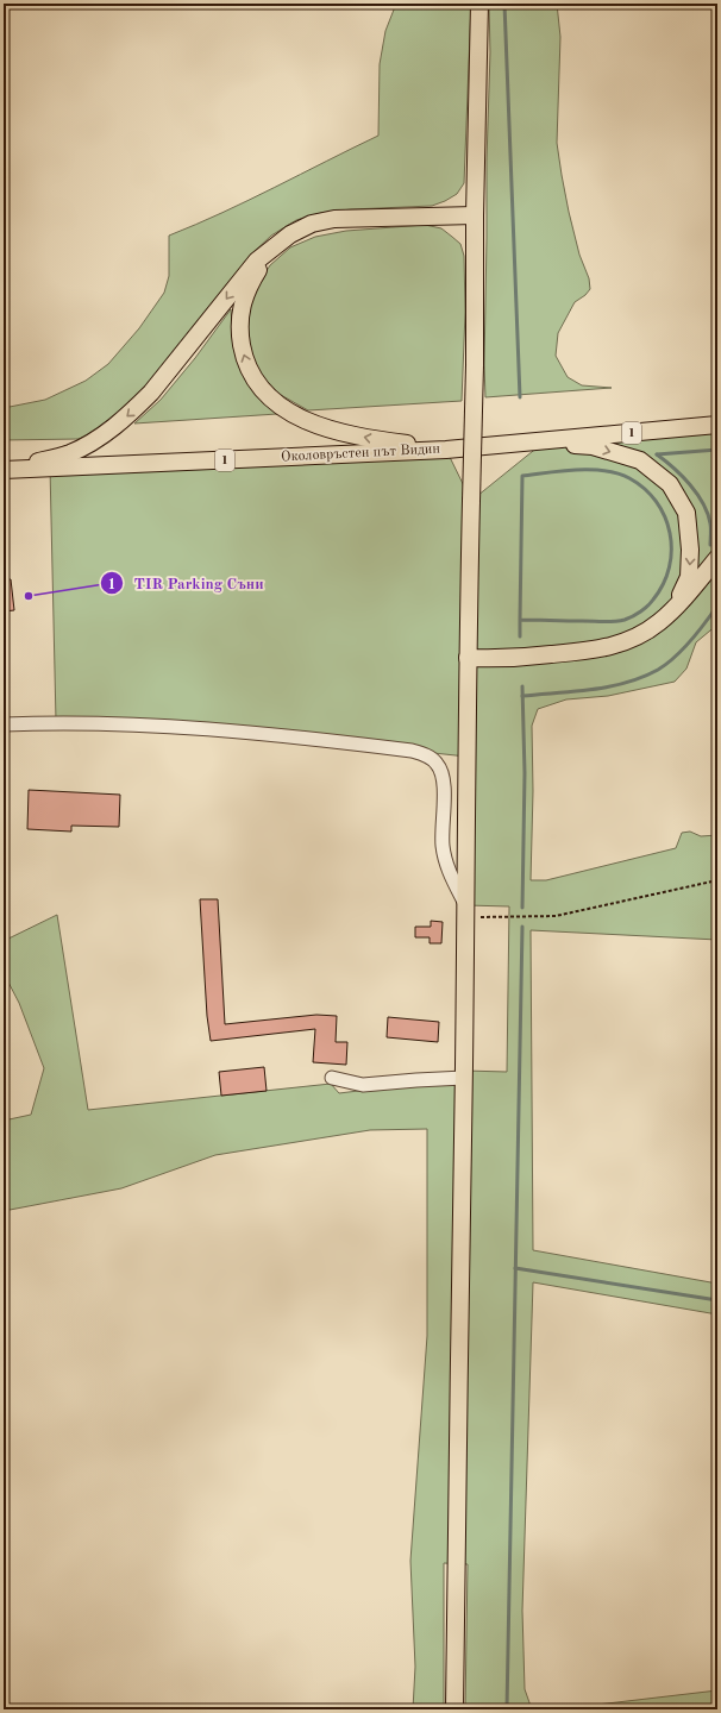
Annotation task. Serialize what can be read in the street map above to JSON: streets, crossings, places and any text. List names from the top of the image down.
{
  "streets": {
    "main road": ["1", "Околовръстен път Видин"]
  },
  "places": ["TIR Parking Съни"]
}
